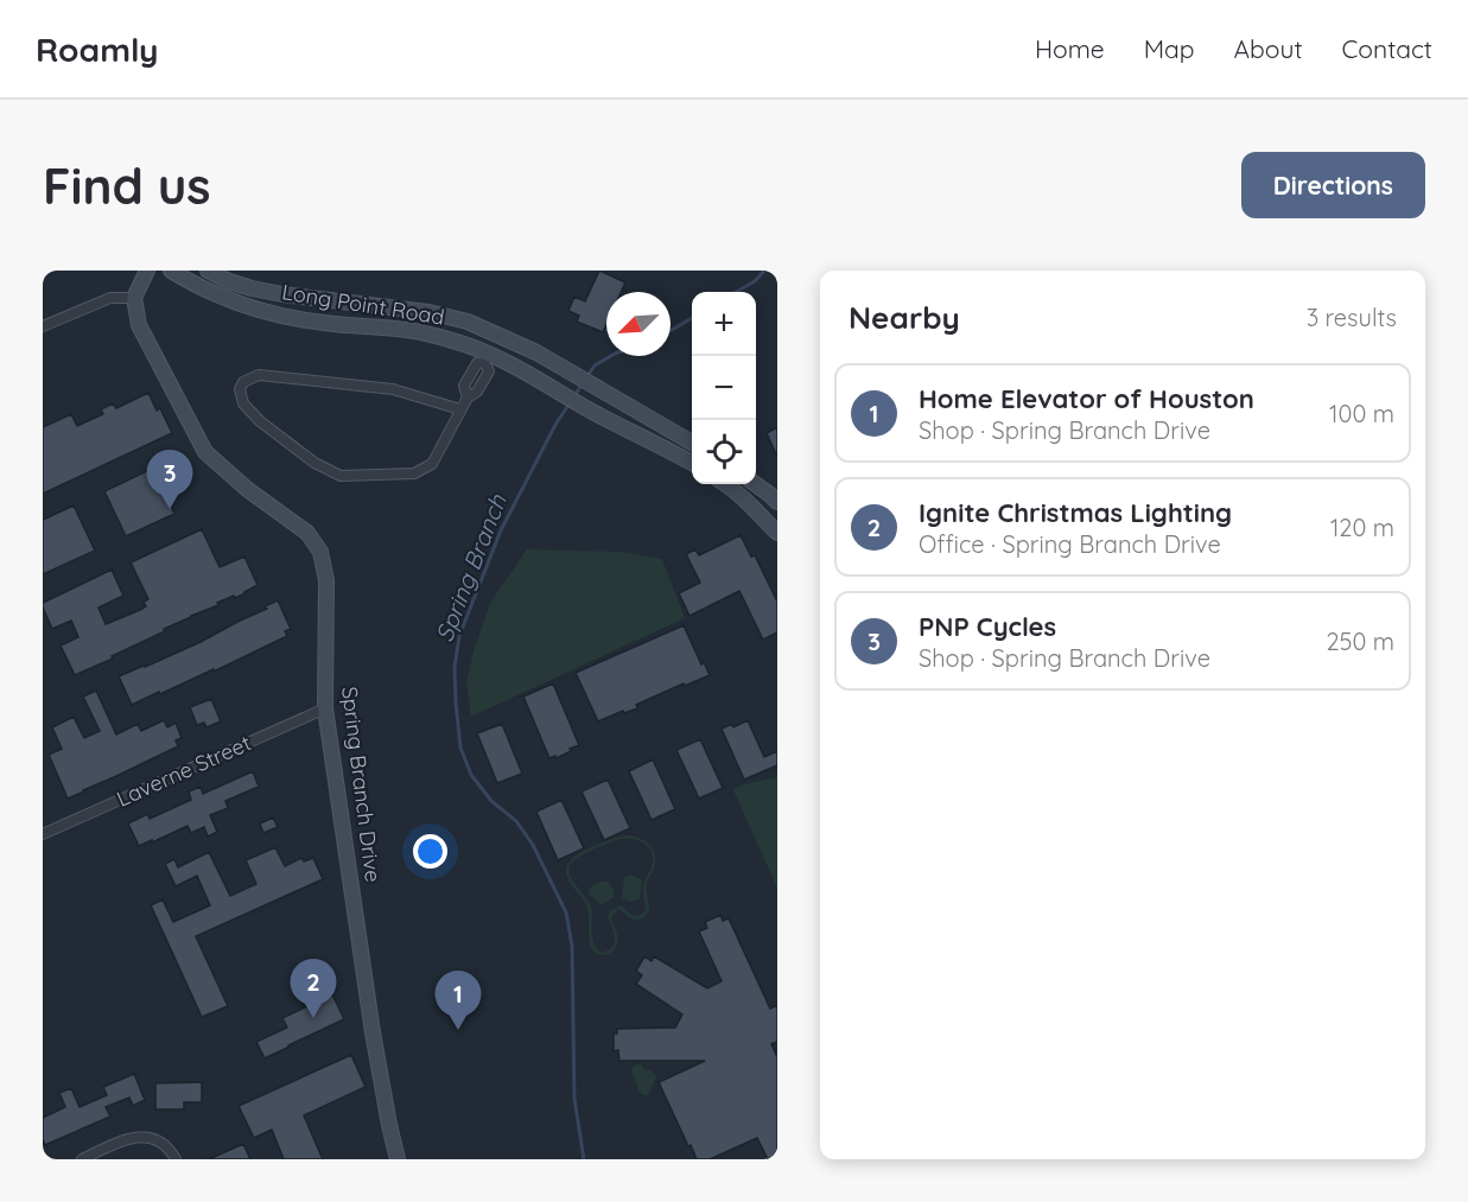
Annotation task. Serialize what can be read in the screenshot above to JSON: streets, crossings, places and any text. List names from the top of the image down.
{
  "streets": {
    "main road": ["Long Point Road", "Spring Branch Drive"],
    "street": ["Laverne Street"]
  },
  "crossings": [
    ["Laverne Street", "Spring Branch Drive"]
  ],
  "water": ["Spring Branch"],
  "north": "bottom left",
  "page": {
    "header": "Roamly",
    "nav": [
      "Home",
      "Map",
      "About",
      "Contact"
    ],
    "buttons": "Directions",
    "title": "Find us",
    "heading": ["Nearby", "3 results"],
    "map_buttons": ["+", "−"],
    "list": [
      {
        "mark": "1",
        "name": "Home Elevator of Houston",
        "note": "Shop · Spring Branch Drive",
        "value": "100 m"
      },
      {
        "mark": "2",
        "name": "Ignite Christmas Lighting",
        "note": "Office · Spring Branch Drive",
        "value": "120 m"
      },
      {
        "mark": "3",
        "name": "PNP Cycles",
        "note": "Shop · Spring Branch Drive",
        "value": "250 m"
      }
    ],
    "pins": ["3", "2", "1"]
  }
}
